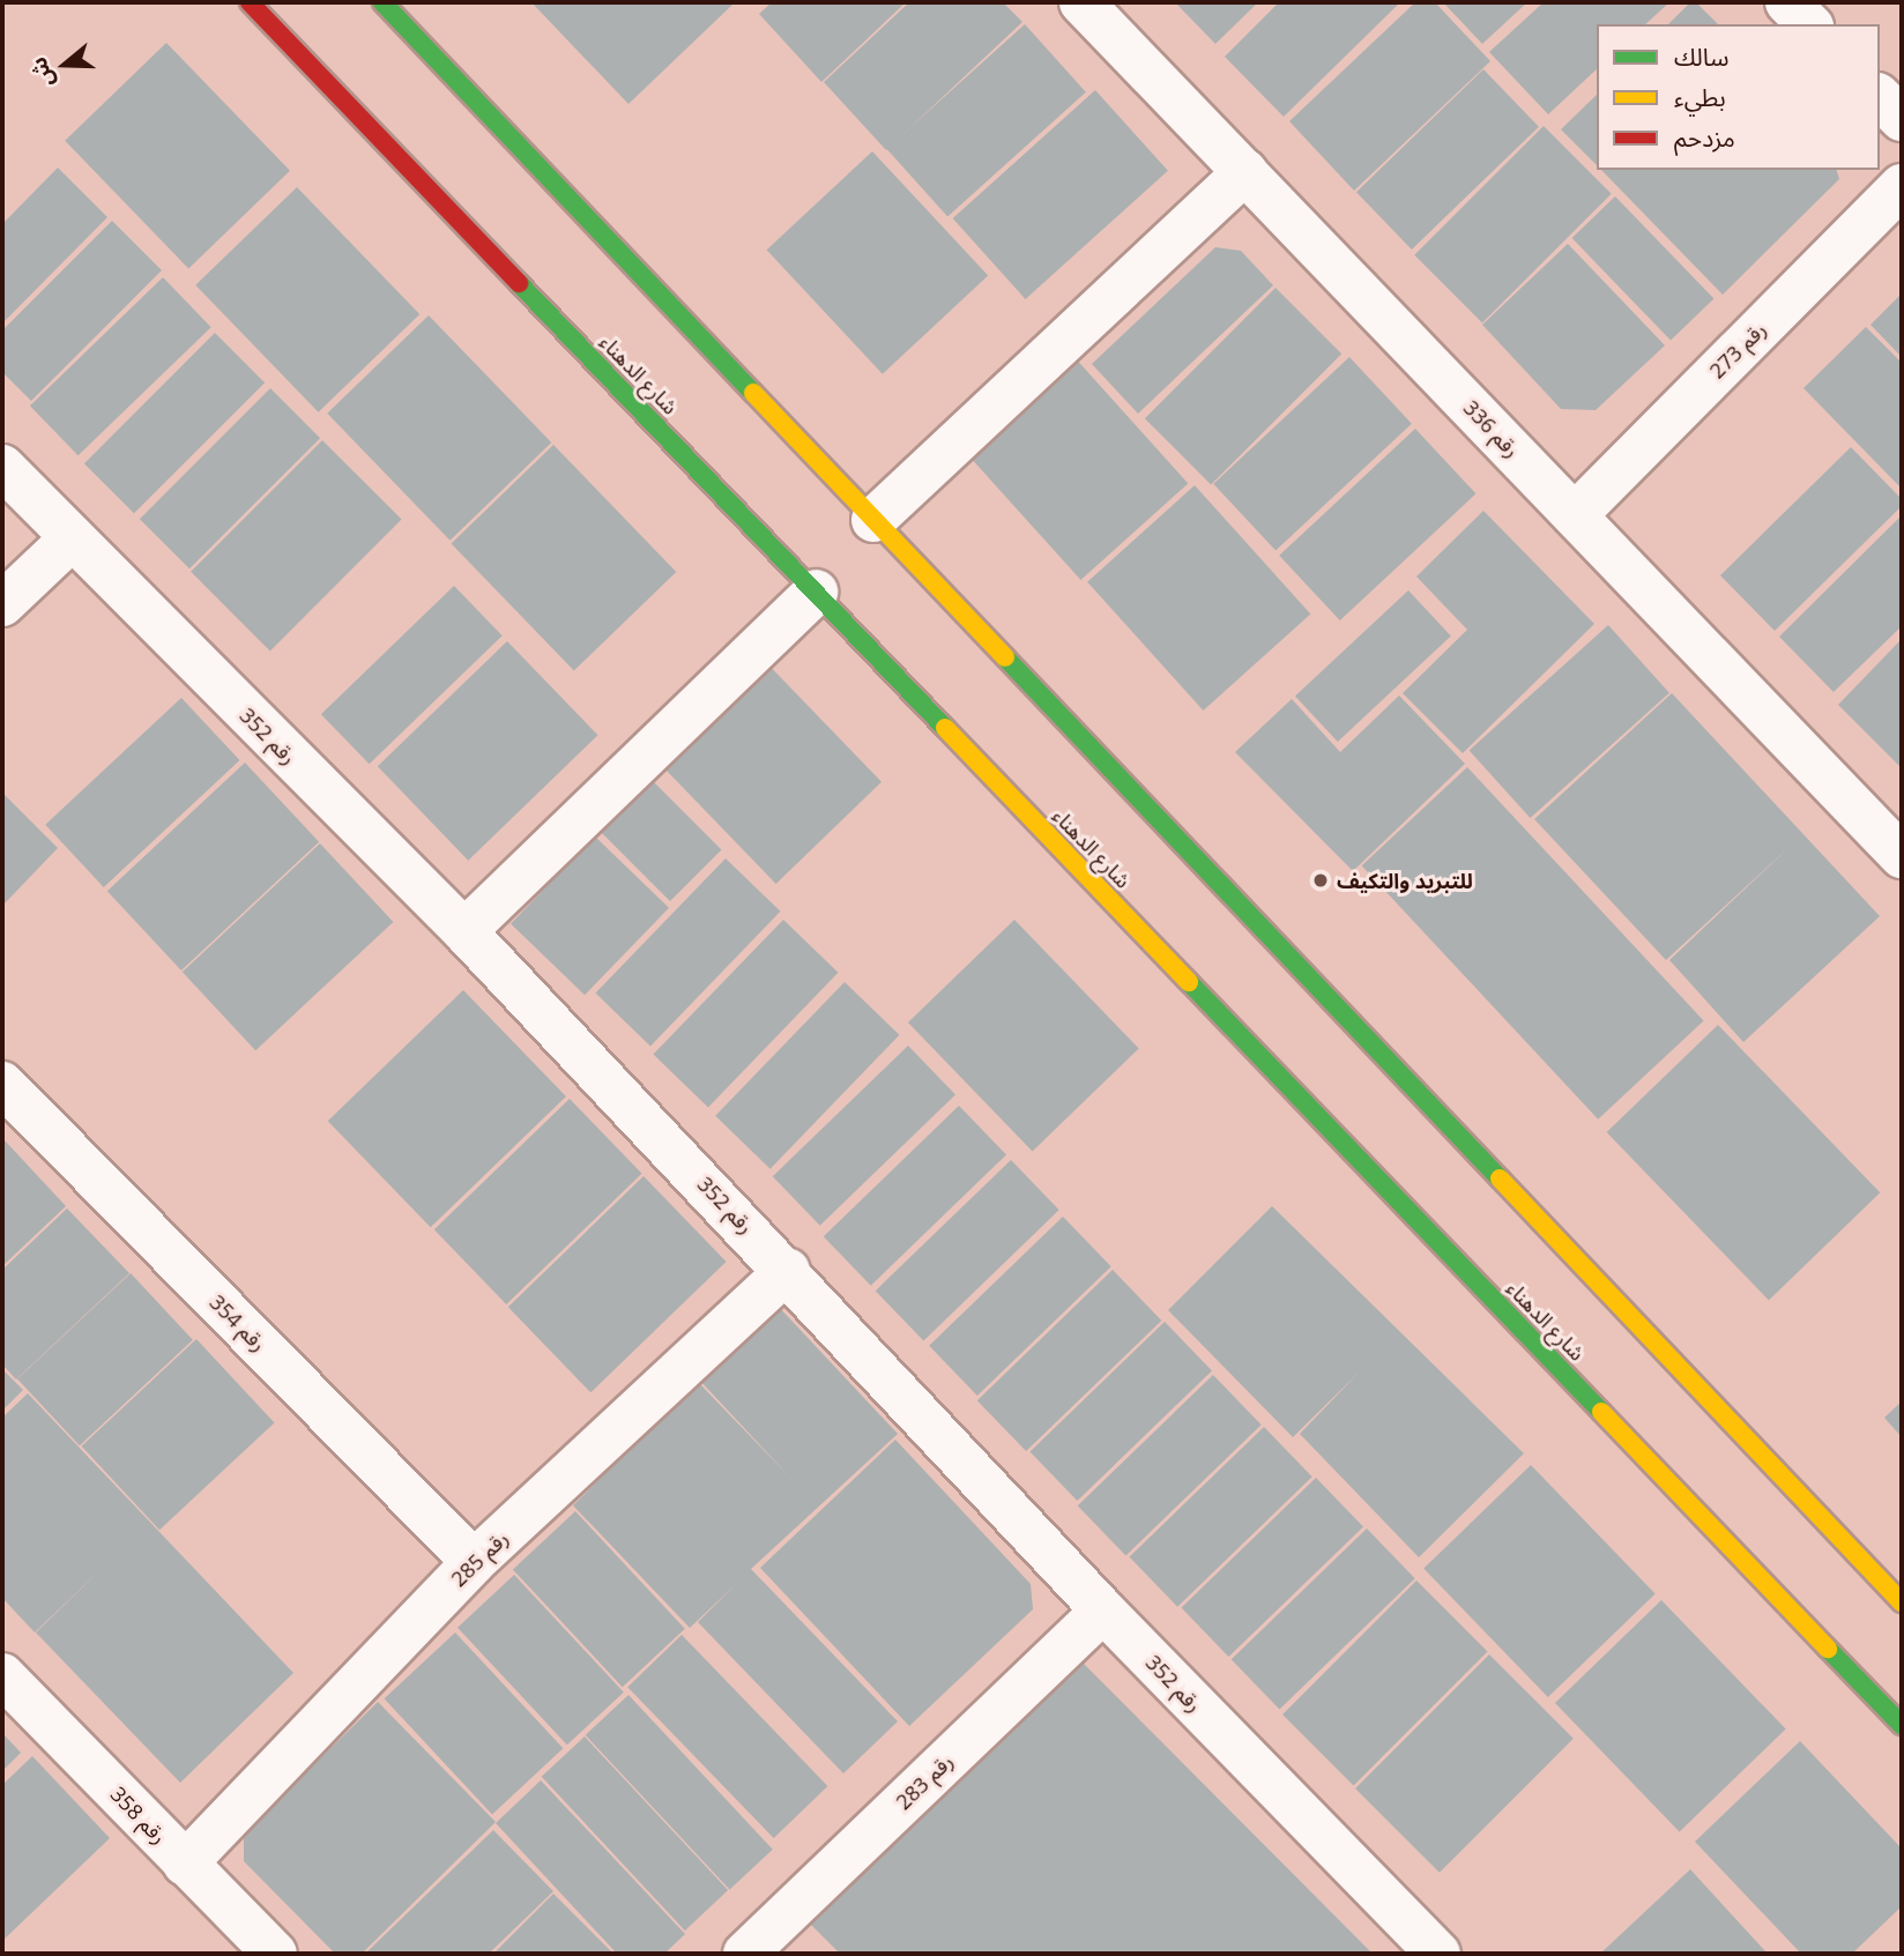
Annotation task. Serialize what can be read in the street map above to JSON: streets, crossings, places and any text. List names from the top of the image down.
{
  "streets": {
    "street": [
      "رقم 273",
      "شارع الدهناء",
      "رقم 336",
      "رقم 352",
      "رقم 354",
      "رقم 285",
      "رقم 283",
      "رقم 358"
    ]
  },
  "crossings": [
    ["رقم 273", "رقم 336"],
    ["رقم 352", "رقم 285"],
    ["رقم 352", "رقم 283"],
    ["رقم 354", "رقم 285"],
    ["رقم 285", "رقم 358"]
  ],
  "places": ["للتبرید والتکیف"],
  "legend": ["سالك", "بطيء", "مزدحم"],
  "north": "left"
}
